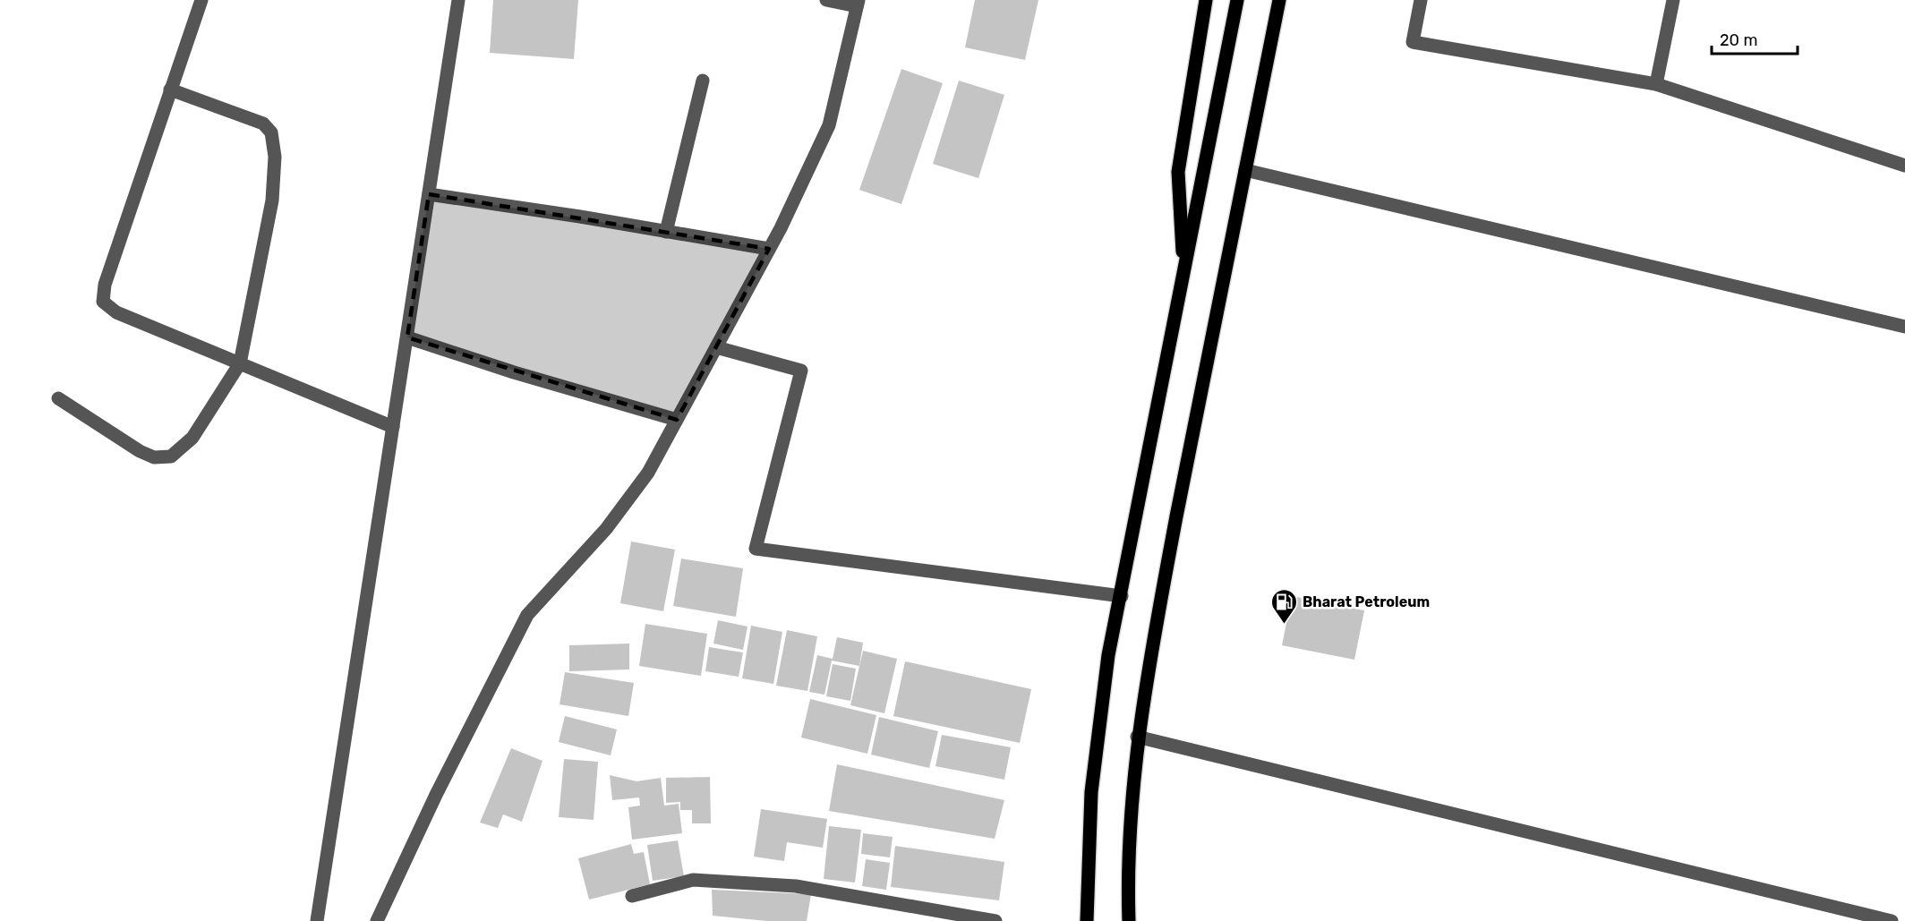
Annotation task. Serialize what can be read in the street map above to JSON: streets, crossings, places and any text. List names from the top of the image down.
{
  "places": {
    "fuel station": ["Bharat Petroleum"]
  },
  "scale_bar": "20 m"
}
